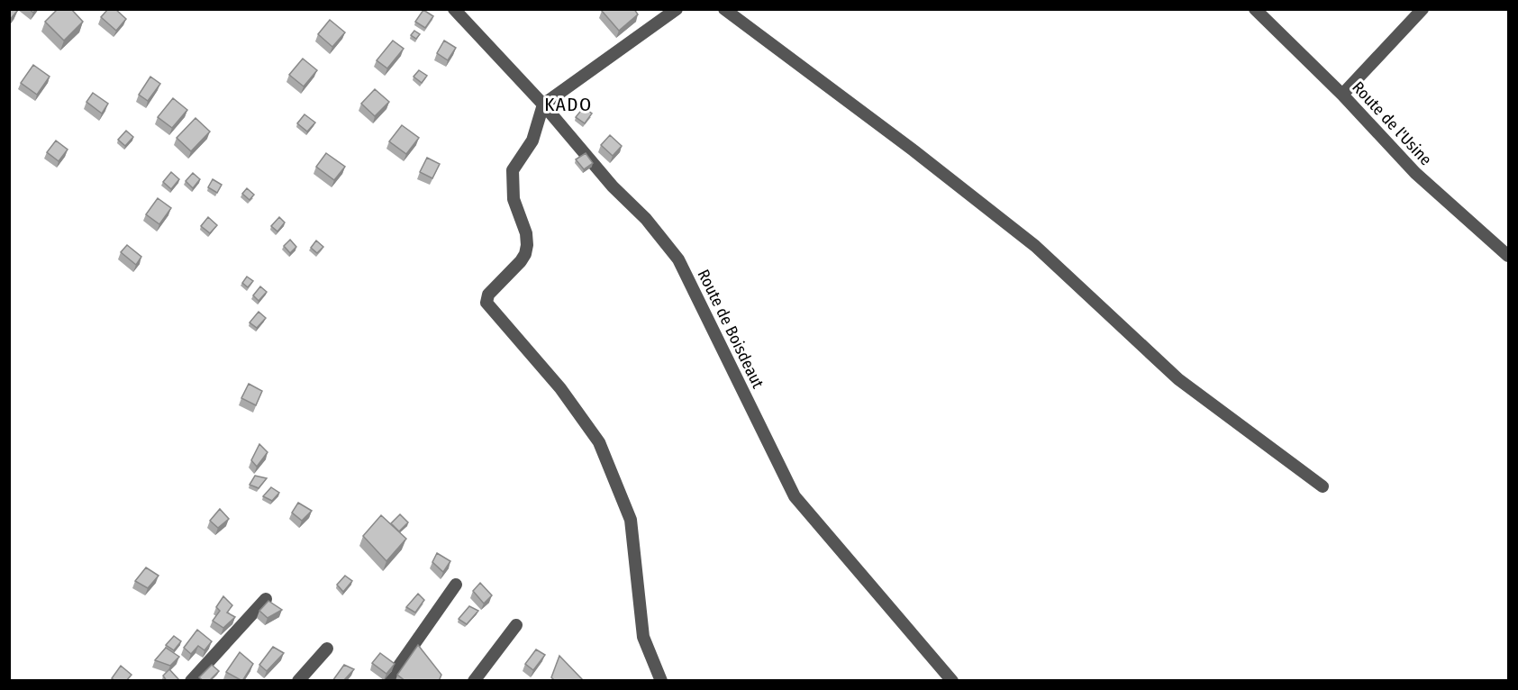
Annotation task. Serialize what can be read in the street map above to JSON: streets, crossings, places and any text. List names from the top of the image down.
{
  "streets": {
    "street": ["Route de l'Usine", "Route de Boisdeaut"]
  },
  "districts": ["KADO"]
}
